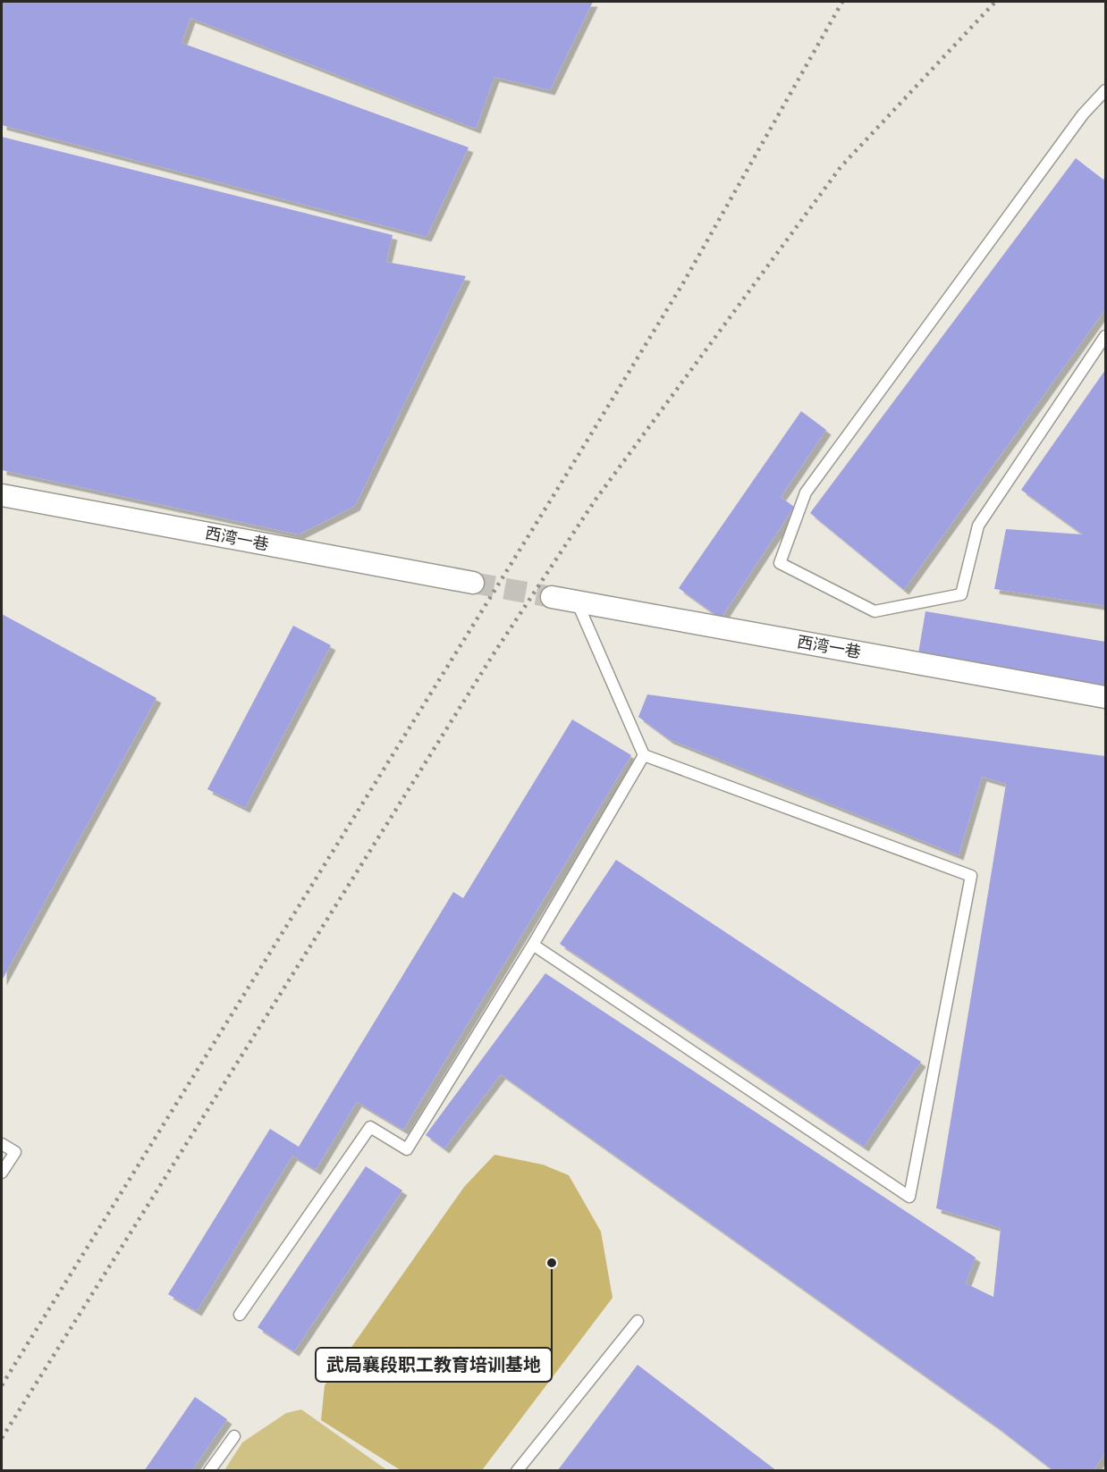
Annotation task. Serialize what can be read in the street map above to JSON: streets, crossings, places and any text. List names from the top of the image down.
{
  "streets": {
    "street": ["西湾一巷"]
  },
  "places": ["武局襄段职工教育培训基地"]
}
